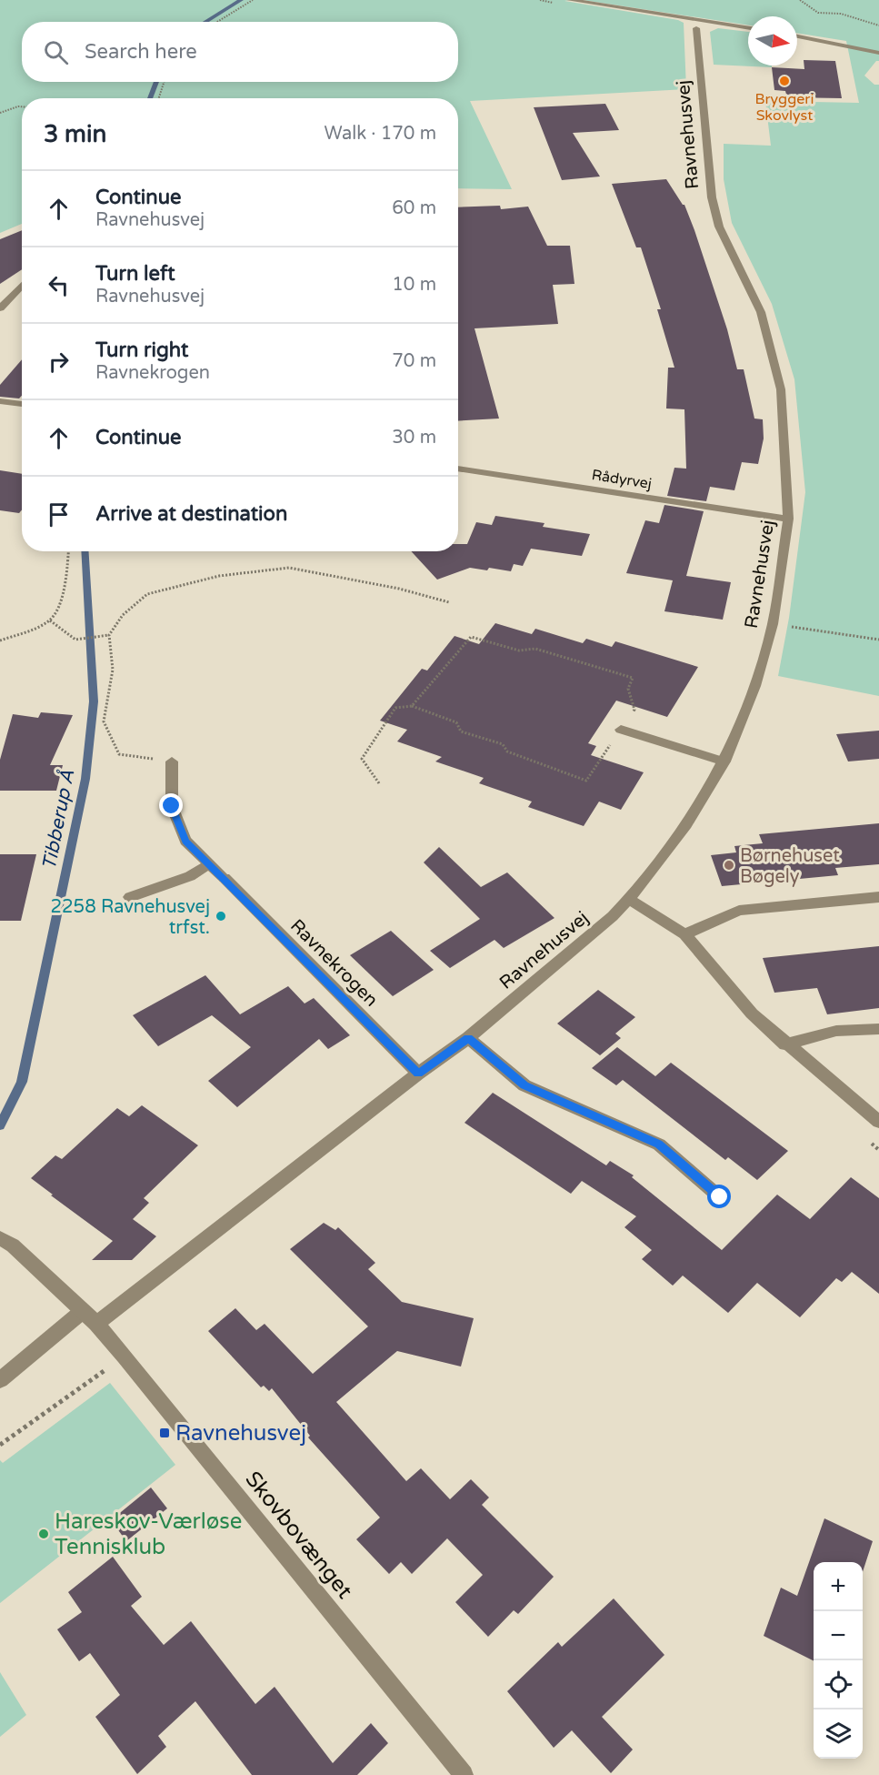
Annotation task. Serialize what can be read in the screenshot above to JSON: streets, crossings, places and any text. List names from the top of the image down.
{
  "streets": {
    "street": [
      "Ravnehusvej",
      "Rådyrvej",
      "Ravnekrogen",
      "Skovbovænget"
    ]
  },
  "crossings": [
    ["Ravnehusvej", "Rådyrvej"],
    ["Ravnehusvej", "Ravnekrogen"],
    ["Ravnehusvej", "Skovbovænget"]
  ],
  "water": ["Tibberup Å"],
  "places": {
    "other": [
      "Bryggeri Skovlyst",
      "Børnehuset Bøgely",
      "2258 Ravnehusvej trfst.",
      "Hareskov-Værløse Tennisklub"
    ],
    "transit": ["Ravnehusvej"]
  },
  "north": "right",
  "page": {
    "search": "Search here",
    "heading": ["3 min", "Walk · 170 m"],
    "list": [
      ["Continue", "Ravnehusvej", "60 m"],
      ["Turn left", "Ravnehusvej", "10 m"],
      ["Turn right", "Ravnekrogen", "70 m"],
      ["Continue", "30 m"],
      "Arrive at destination"
    ],
    "map_buttons": ["+", "−"]
  }
}
